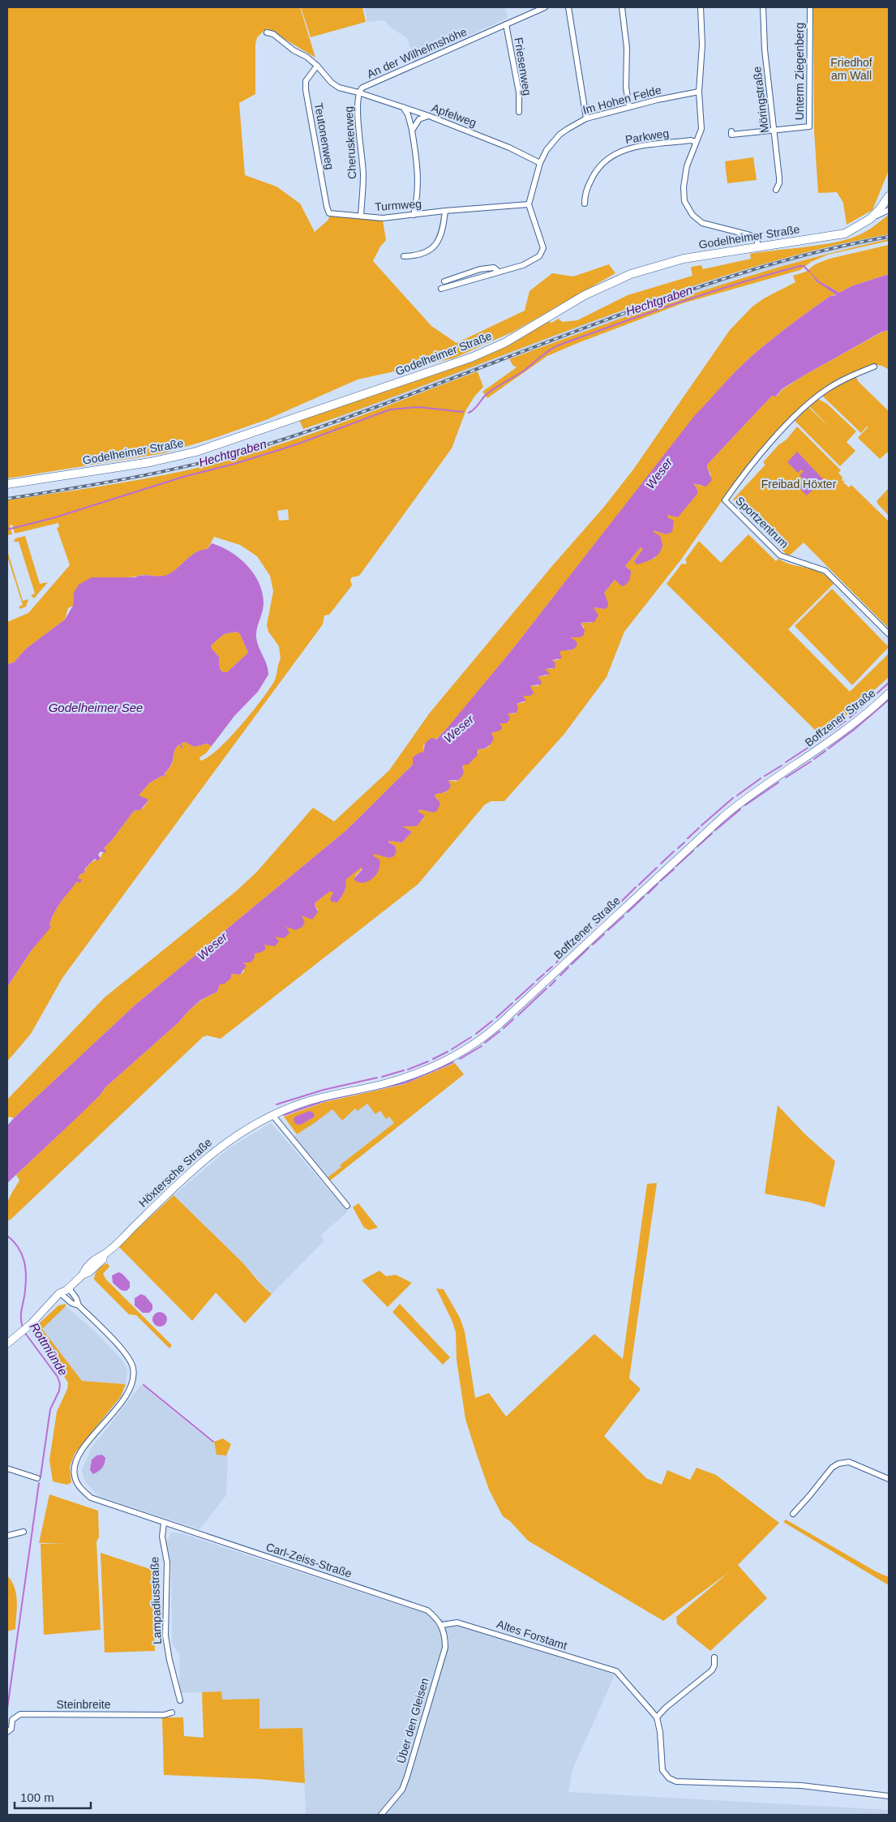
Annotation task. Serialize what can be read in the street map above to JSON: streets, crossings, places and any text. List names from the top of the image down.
{
  "streets": {
    "main road": ["Godelheimer Straße"],
    "street": [
      "An der Wilhelmshöhe",
      "Friesenweg",
      "Unterm Ziegenberg",
      "Im Hohen Felde",
      "Möringstraße",
      "Apfelweg",
      "Teutonenweg",
      "Parkweg",
      "Cheruskerweg",
      "Turmweg",
      "Sportzentrum",
      "Boffzener Straße",
      "Höxtersche Straße",
      "Carl-Zeiss-Straße",
      "Lampadiusstraße",
      "Altes Forstamt",
      "Steinbreite",
      "Über den Gleisen"
    ]
  },
  "crossings": [
    ["An der Wilhelmshöhe", "Friesenweg"],
    ["An der Wilhelmshöhe", "Apfelweg"],
    ["An der Wilhelmshöhe", "Teutonenweg"],
    ["An der Wilhelmshöhe", "Cheruskerweg"],
    ["Unterm Ziegenberg", "Möringstraße"],
    ["Im Hohen Felde", "Apfelweg"],
    ["Im Hohen Felde", "Turmweg"],
    ["Apfelweg", "Cheruskerweg"],
    ["Teutonenweg", "Turmweg"],
    ["Cheruskerweg", "Turmweg"],
    ["Boffzener Straße", "Höxtersche Straße"],
    ["Carl-Zeiss-Straße", "Lampadiusstraße"],
    ["Carl-Zeiss-Straße", "Altes Forstamt"],
    ["Carl-Zeiss-Straße", "Über den Gleisen"],
    ["Altes Forstamt", "Über den Gleisen"]
  ],
  "water": [
    "Hechtgraben",
    "Weser",
    "Godelheimer See",
    "Rottmünde"
  ],
  "parks": ["Friedhof am Wall", "Freibad Höxter"],
  "scale_bar": "100 m"
}
